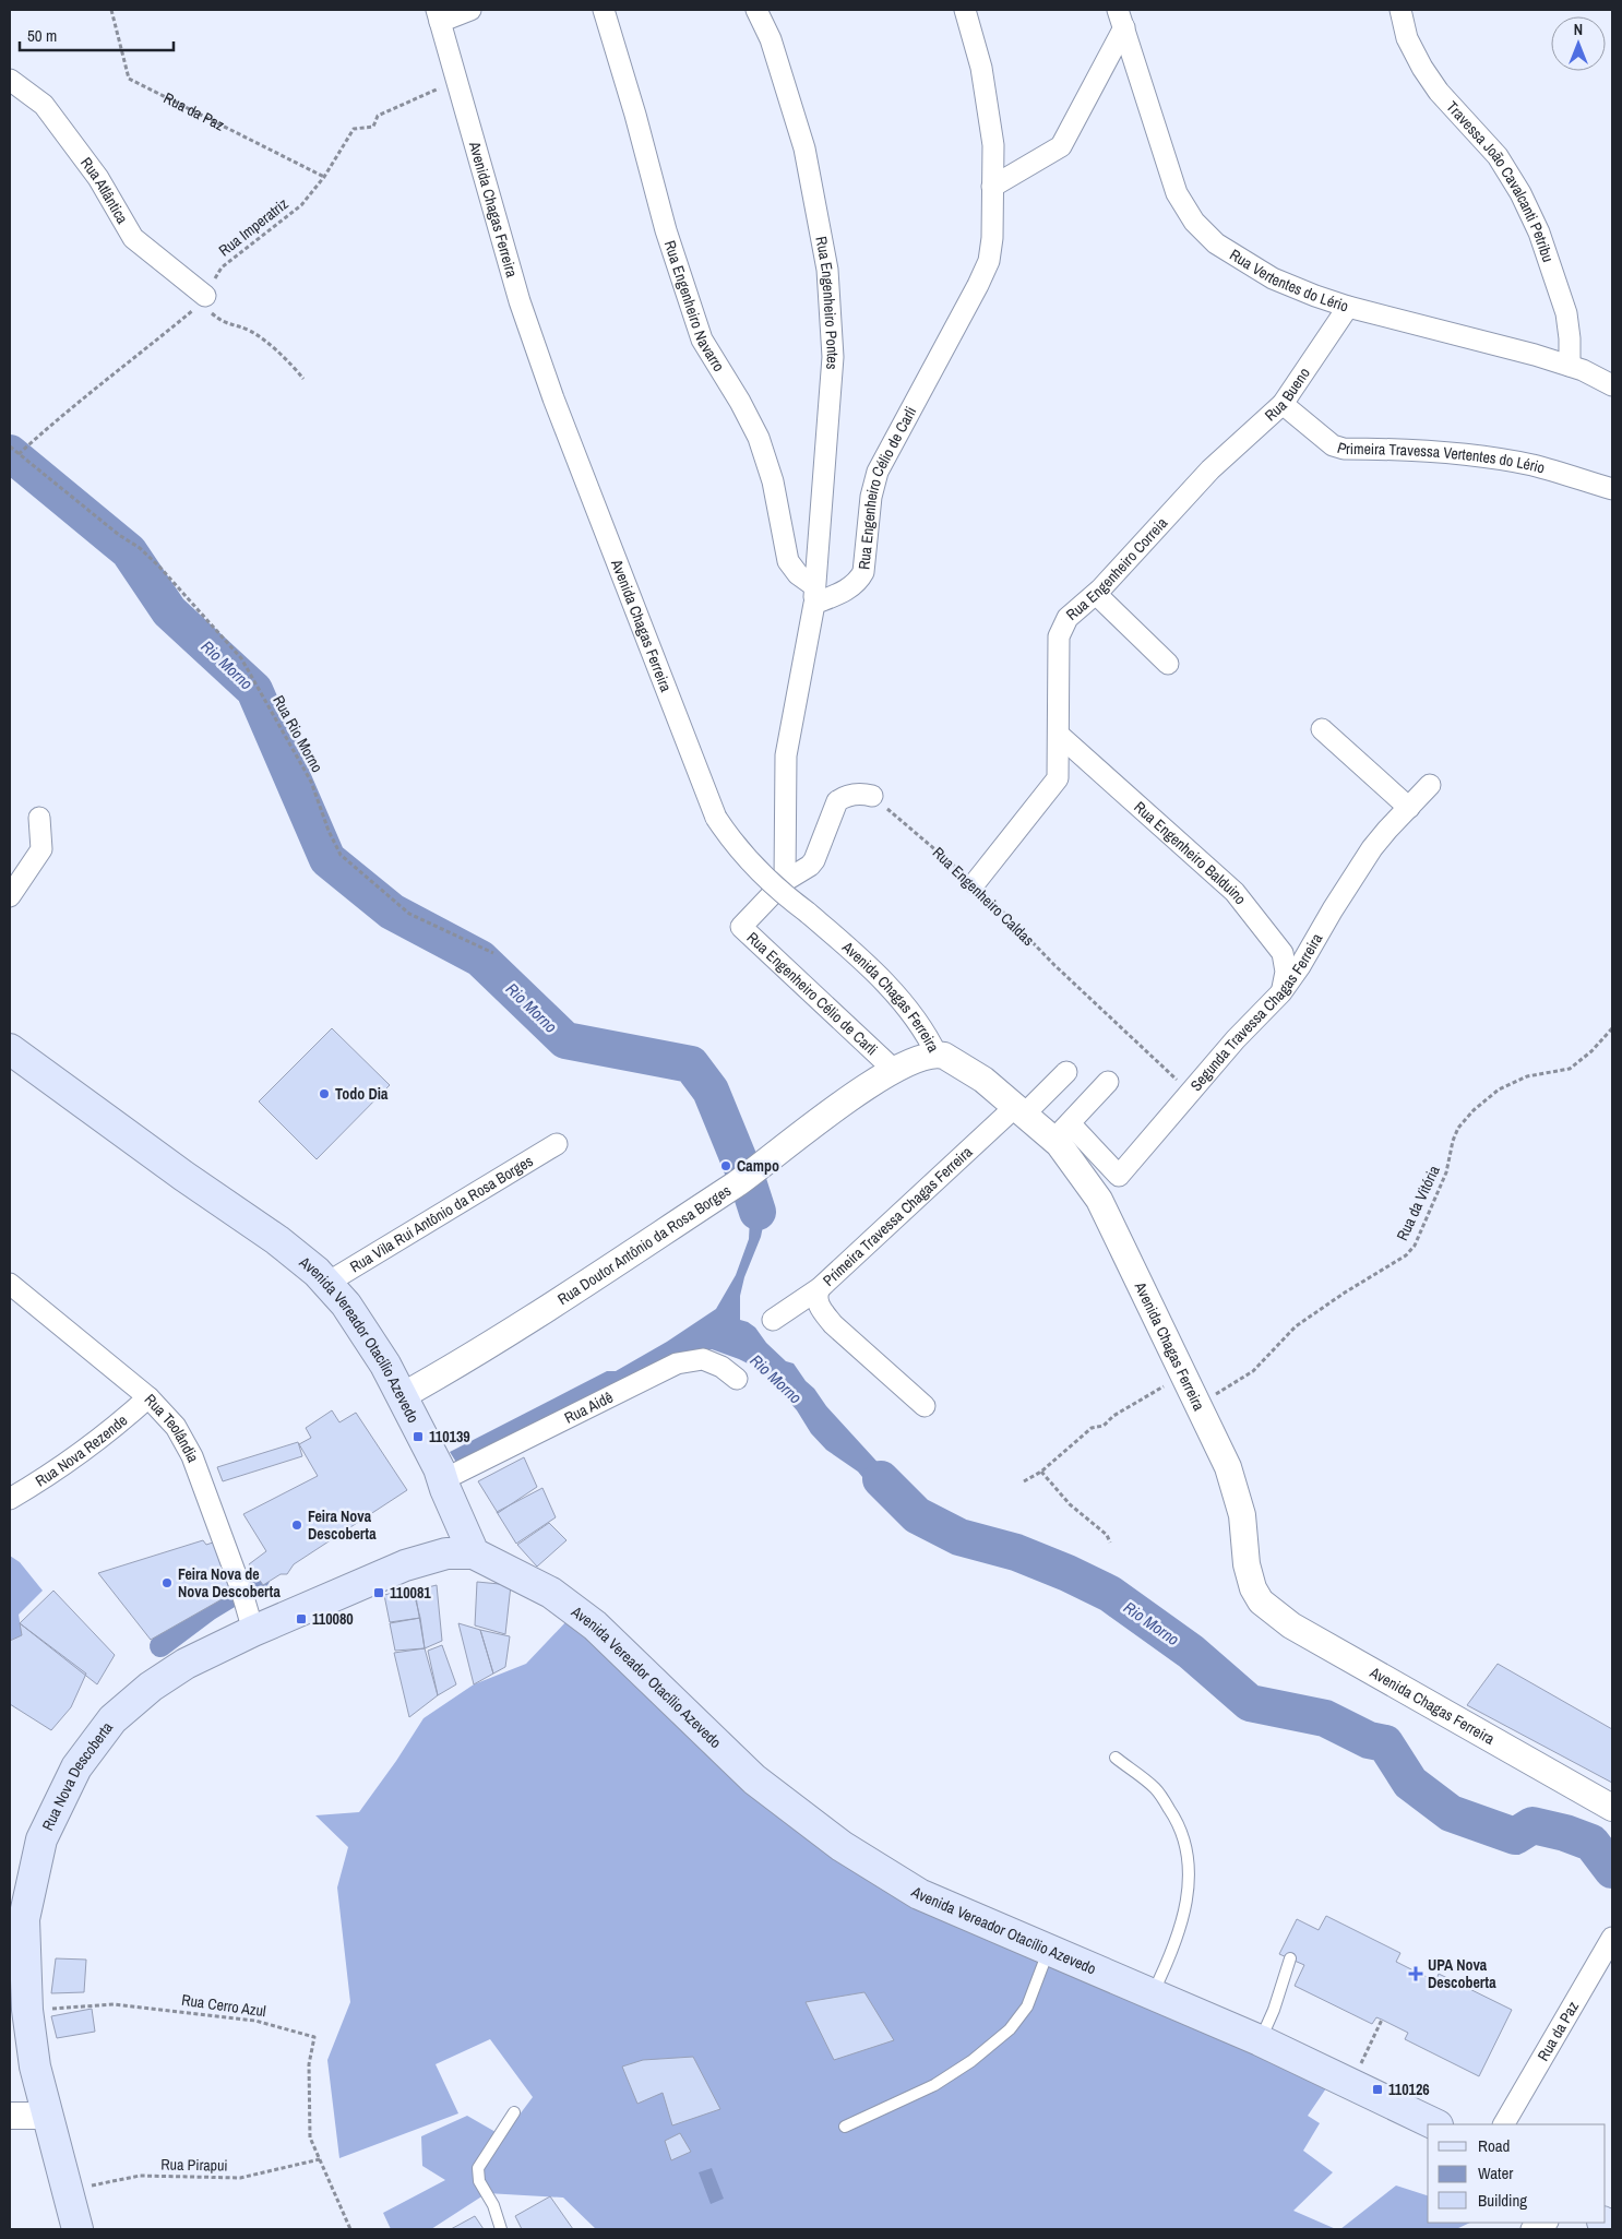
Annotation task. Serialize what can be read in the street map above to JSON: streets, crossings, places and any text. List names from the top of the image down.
{
  "streets": {
    "main road": ["Avenida Vereador Otacílio Azevedo", "Rua Nova Descoberta"],
    "street": [
      "Rua da Paz",
      "Travessa João Cavalcanti Petribu",
      "Rua Atlântica",
      "Avenida Chagas Ferreira",
      "Rua Vertentes do Lério",
      "Rua Engenheiro Pontes",
      "Rua Engenheiro Navarro",
      "Rua Bueno",
      "Primeira Travessa Vertentes do Lério",
      "Rua Engenheiro Célio de Carli",
      "Rua Engenheiro Correia",
      "Rua Engenheiro Balduino",
      "Segunda Travessa Chagas Ferreira",
      "Rua Vila Rui Antônio da Rosa Borges",
      "Primeira Travessa Chagas Ferreira",
      "Rua Doutor Antônio da Rosa Borges",
      "Rua Aidê",
      "Rua Teolândia",
      "Rua Nova Rezende"
    ],
    "path": [
      "Rua Imperatriz",
      "Rua Rio Morno",
      "Rua Engenheiro Caldas",
      "Rua da Vitória",
      "Rua Cerro Azul",
      "Rua Pirapui"
    ]
  },
  "crossings": [
    ["Rua da Paz", "Rua Imperatriz"],
    ["Travessa João Cavalcanti Petribu", "Rua Vertentes do Lério"],
    ["Rua Atlântica", "Rua Imperatriz"],
    ["Avenida Chagas Ferreira", "Rua Imperatriz"],
    ["Avenida Chagas Ferreira", "Segunda Travessa Chagas Ferreira"],
    ["Avenida Chagas Ferreira", "Rua da Vitória"],
    ["Avenida Chagas Ferreira", "Primeira Travessa Chagas Ferreira"],
    ["Avenida Chagas Ferreira", "Rua Doutor Antônio da Rosa Borges"],
    ["Rua Imperatriz", "Rua Rio Morno"],
    ["Rua Vertentes do Lério", "Rua Bueno"],
    ["Rua Engenheiro Pontes", "Rua Engenheiro Navarro"],
    ["Rua Engenheiro Pontes", "Rua Engenheiro Célio de Carli"],
    ["Rua Engenheiro Navarro", "Rua Engenheiro Célio de Carli"],
    ["Rua Bueno", "Primeira Travessa Vertentes do Lério"],
    ["Rua Bueno", "Rua Engenheiro Correia"],
    ["Rua Engenheiro Célio de Carli", "Rua Doutor Antônio da Rosa Borges"],
    ["Rua Engenheiro Correia", "Rua Engenheiro Balduino"],
    ["Rua Engenheiro Correia", "Rua Engenheiro Caldas"],
    ["Rua Engenheiro Balduino", "Segunda Travessa Chagas Ferreira"],
    ["Rua Engenheiro Caldas", "Segunda Travessa Chagas Ferreira"],
    ["Rua Vila Rui Antônio da Rosa Borges", "Avenida Vereador Otacílio Azevedo"],
    ["Rua Doutor Antônio da Rosa Borges", "Avenida Vereador Otacílio Azevedo"],
    ["Avenida Vereador Otacílio Azevedo", "Rua Aidê"],
    ["Avenida Vereador Otacílio Azevedo", "Rua Nova Descoberta"],
    ["Rua Teolândia", "Rua Nova Rezende"],
    ["Rua Teolândia", "Rua Nova Descoberta"],
    ["Rua Nova Descoberta", "Rua Cerro Azul"],
    ["Rua Nova Descoberta", "Rua Pirapui"],
    ["Rua Cerro Azul", "Rua Pirapui"]
  ],
  "water": ["Rio Morno"],
  "places": {
    "other": [
      "Todo Dia",
      "Campo",
      "Feira Nova Descoberta",
      "Feira Nova de Nova Descoberta"
    ],
    "transit": [
      "110139",
      "110081",
      "110080",
      "110126"
    ],
    "health": ["UPA Nova Descoberta"]
  },
  "legend": ["Road", "Water", "Building"],
  "scale_bar": "50 m",
  "north": "top"
}
